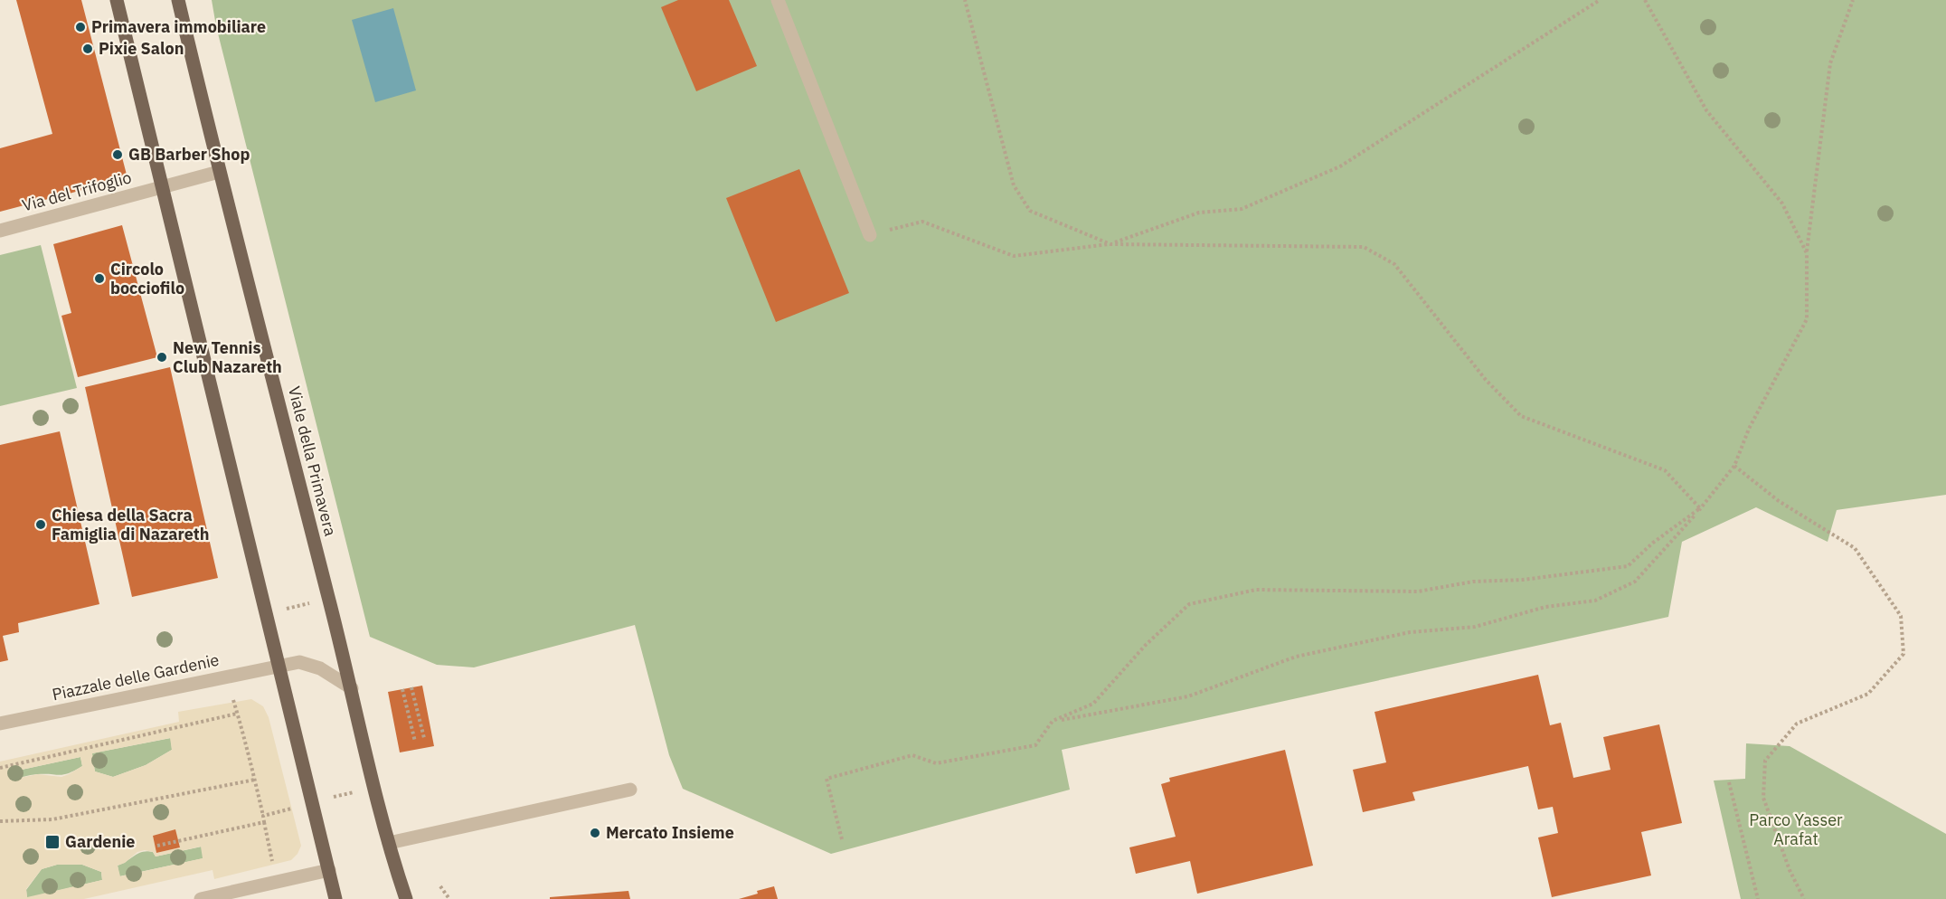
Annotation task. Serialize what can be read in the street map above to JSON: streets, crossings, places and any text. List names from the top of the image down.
{
  "streets": {
    "main road": ["Viale della Primavera"],
    "street": ["Via del Trifoglio", "Piazzale delle Gardenie"]
  },
  "crossings": [
    ["Via del Trifoglio", "Viale della Primavera"],
    ["Viale della Primavera", "Piazzale delle Gardenie"]
  ],
  "parks": ["Parco Yasser Arafat"],
  "places": {
    "other": [
      "Primavera immobiliare",
      "Pixie Salon",
      "GB Barber Shop",
      "Circolo bocciofilo",
      "New Tennis Club Nazareth",
      "Chiesa della Sacra Famiglia di Nazareth",
      "Mercato Insieme"
    ],
    "transit": ["Gardenie"]
  }
}
